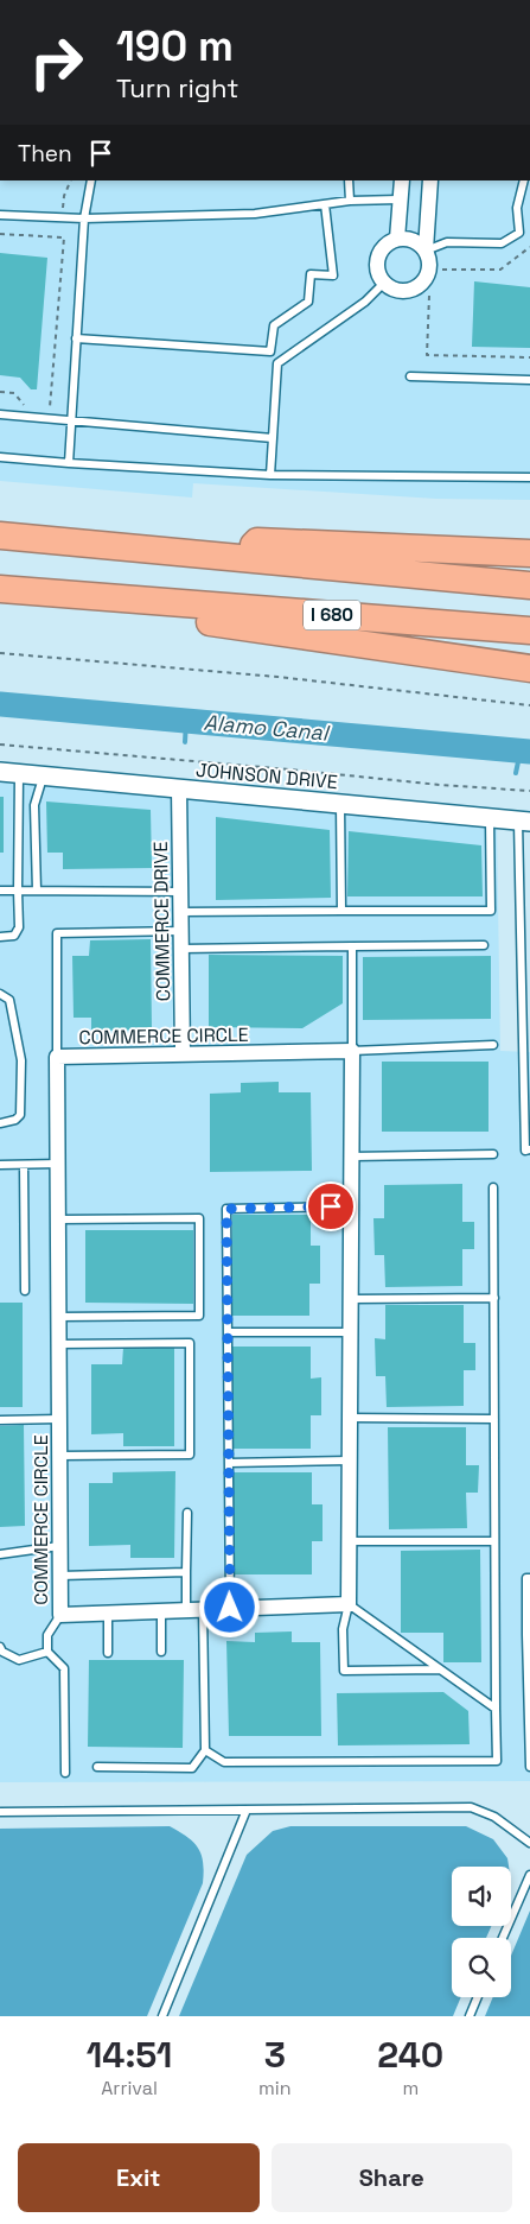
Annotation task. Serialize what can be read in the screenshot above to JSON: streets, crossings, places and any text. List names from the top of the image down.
{
  "streets": {
    "highway": ["I 680"],
    "street": ["JOHNSON DRIVE", "COMMERCE DRIVE", "COMMERCE CIRCLE"]
  },
  "crossings": [
    ["JOHNSON DRIVE", "COMMERCE DRIVE"],
    ["COMMERCE DRIVE", "COMMERCE CIRCLE"]
  ],
  "water": ["Alamo Canal"],
  "page": {
    "turn": ["190 m", "Turn right"],
    "then": "Then",
    "eta": [
      "14:51",
      "Arrival",
      "3",
      "min",
      "240",
      "m"
    ],
    "buttons": ["Exit", "Share"]
  }
}
